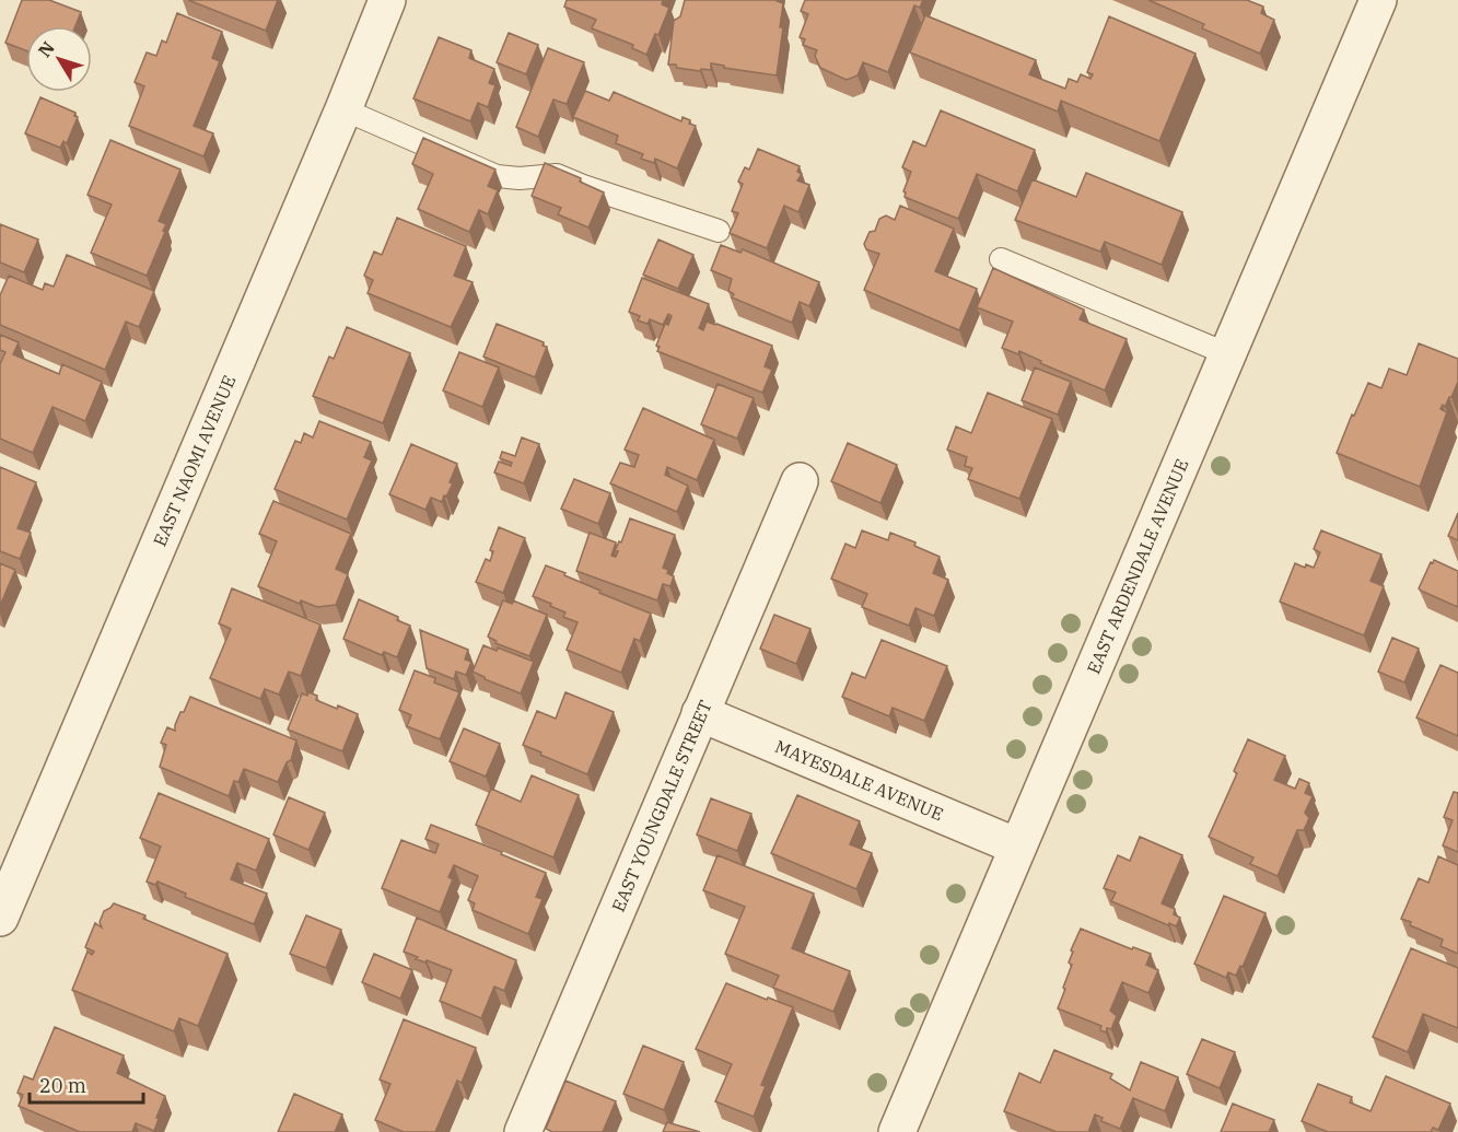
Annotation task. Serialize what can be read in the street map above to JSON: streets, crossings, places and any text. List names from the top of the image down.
{
  "streets": {
    "street": [
      "EAST NAOMI AVENUE",
      "EAST ARDENDALE AVENUE",
      "MAYESDALE AVENUE",
      "EAST YOUNGDALE STREET"
    ]
  },
  "crossings": [
    ["EAST ARDENDALE AVENUE", "MAYESDALE AVENUE"],
    ["MAYESDALE AVENUE", "EAST YOUNGDALE STREET"]
  ],
  "scale_bar": "20 m",
  "north": "top left"
}
